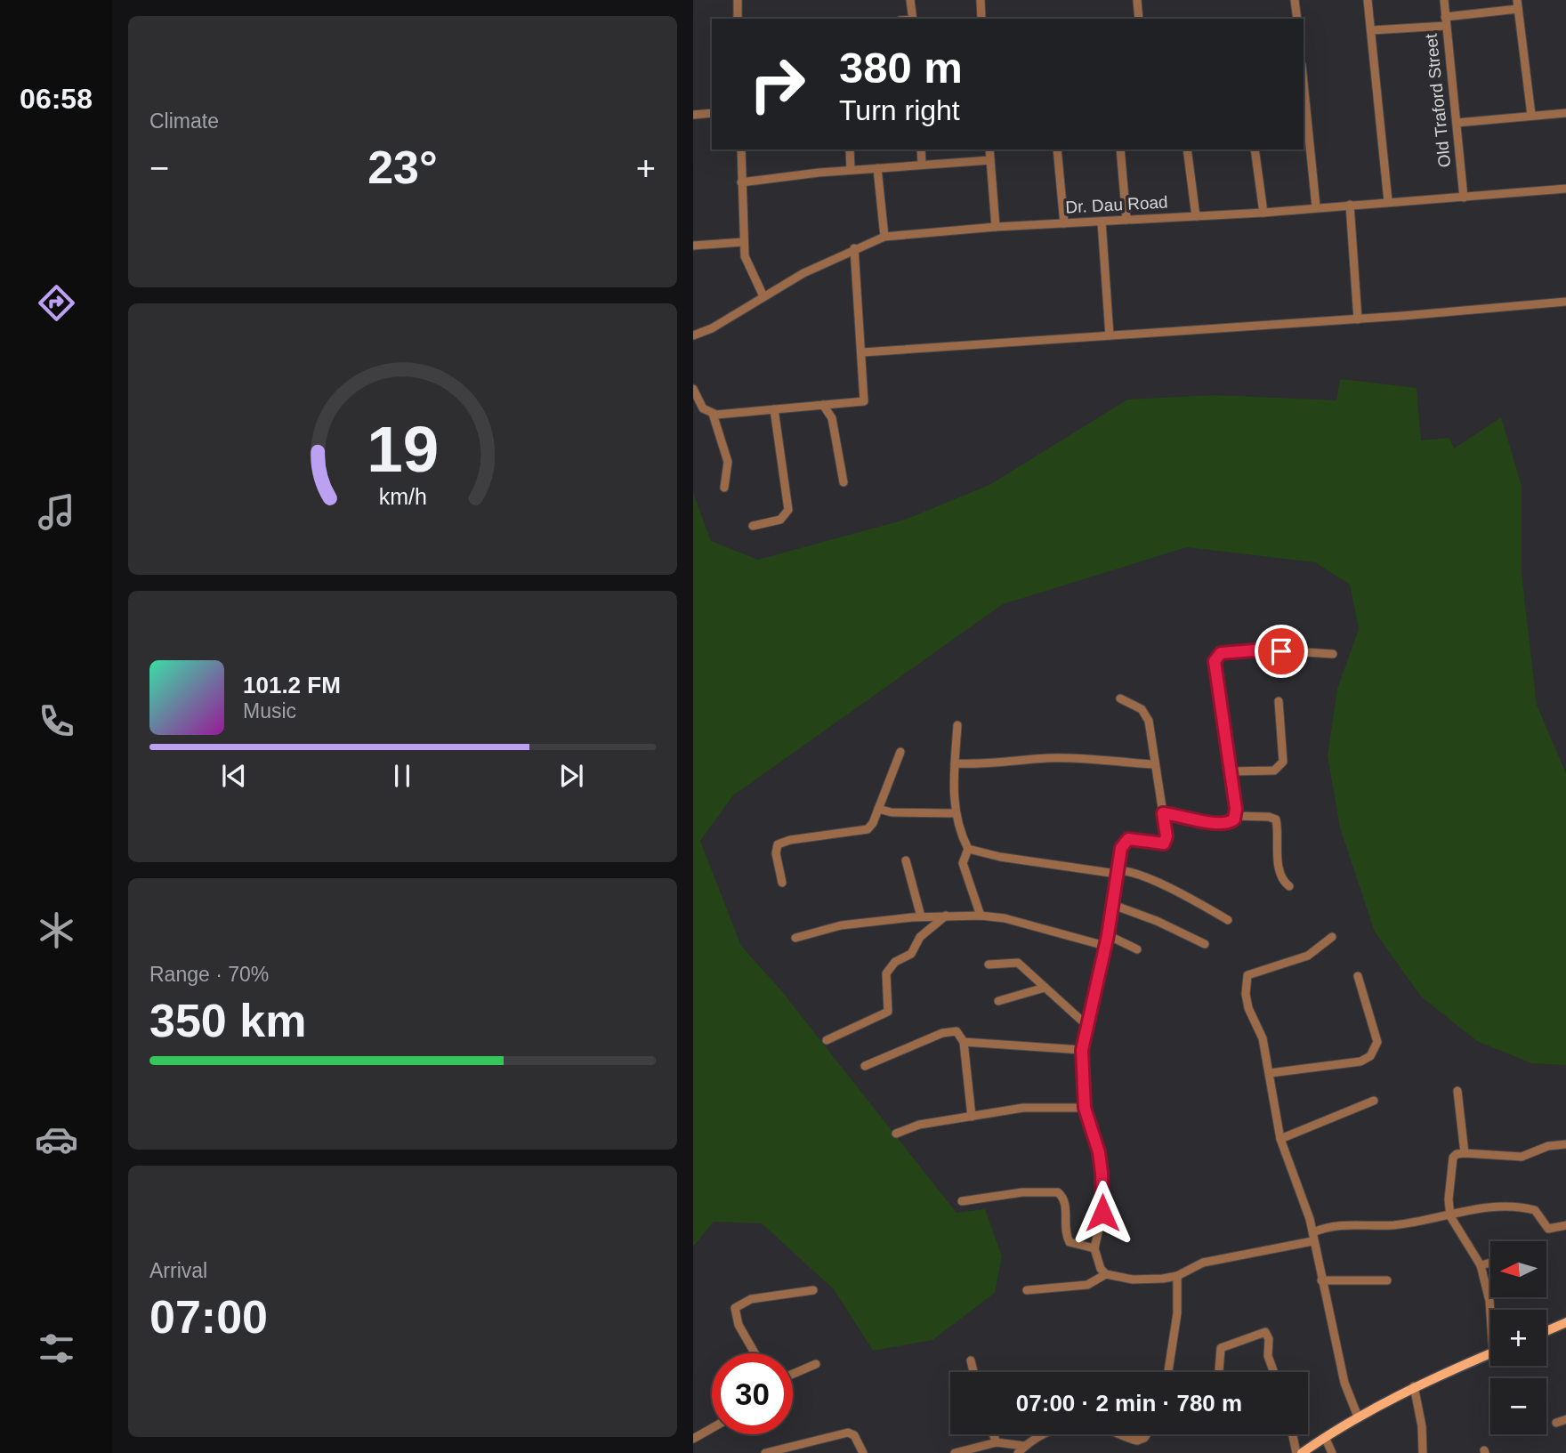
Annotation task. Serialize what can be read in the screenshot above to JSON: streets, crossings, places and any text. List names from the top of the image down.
{
  "streets": {
    "street": ["Old Traford Street", "Dr. Dau Road"]
  },
  "crossings": [
    ["Old Traford Street", "Dr. Dau Road"]
  ],
  "north": "left",
  "page": {
    "tabs": "06:58",
    "tile": [
      "Climate",
      ["Range · 70%", "350 km"],
      ["Arrival", "07:00"]
    ],
    "turn": ["380 m", "Turn right"],
    "heat": ["−", "23°", "+"],
    "song": ["101.2 FM", "Music"],
    "map_buttons": ["+", "−"],
    "limit": "30",
    "trip": "07:00 · 2 min · 780 m",
    "gauge": ["19", "km/h"]
  }
}
